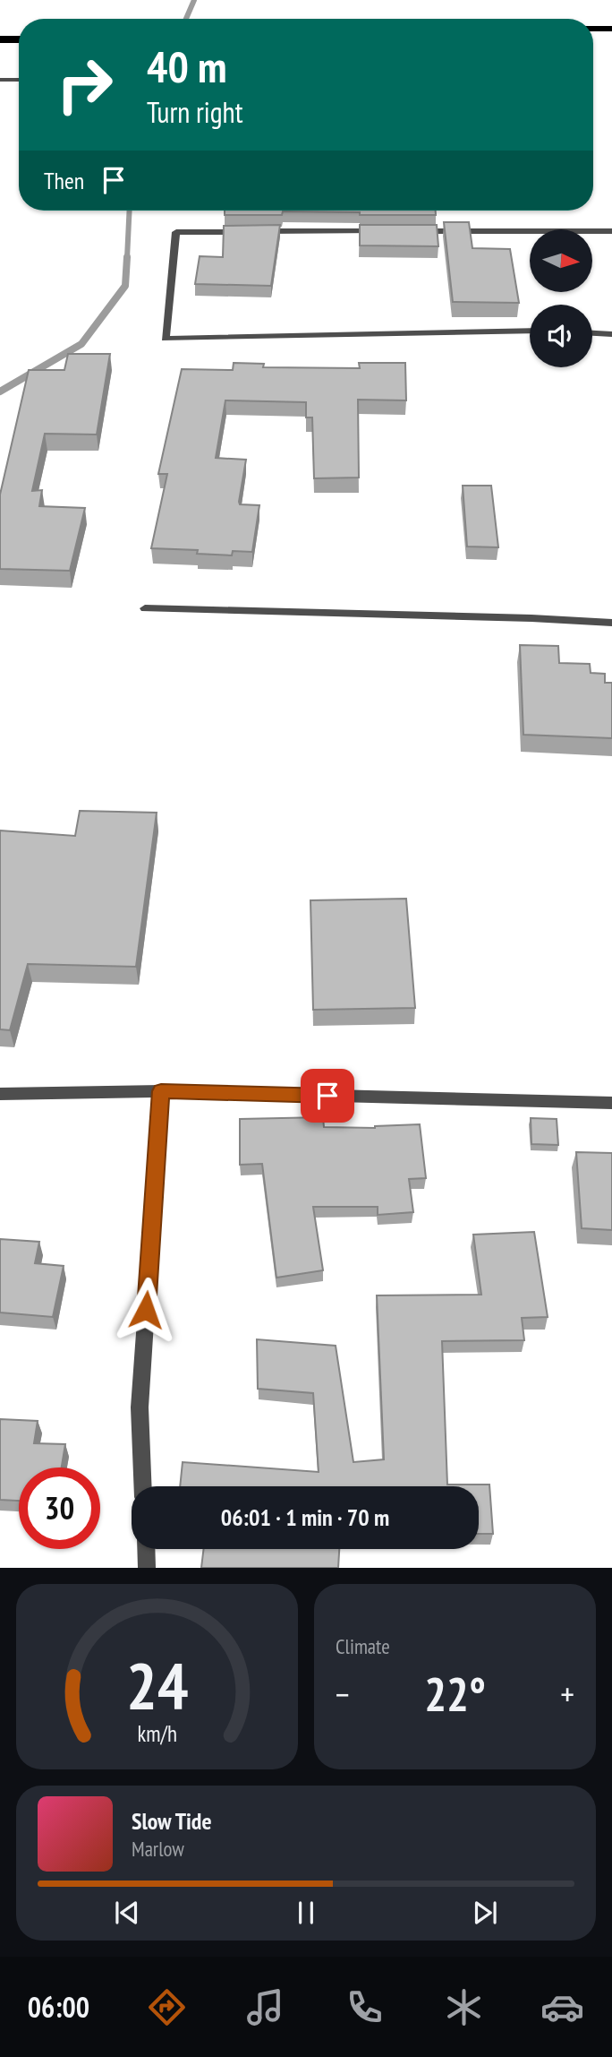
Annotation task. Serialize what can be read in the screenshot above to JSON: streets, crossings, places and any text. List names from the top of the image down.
{
  "north": "right",
  "page": {
    "turn": ["40 m", "Turn right"],
    "then": "Then",
    "limit": "30",
    "trip": "06:01 · 1 min · 70 m",
    "tile": "Climate",
    "heat": ["−", "22°", "+"],
    "song": ["Slow Tide", "Marlow"],
    "tabs": "06:00",
    "gauge": ["24", "km/h"]
  }
}
